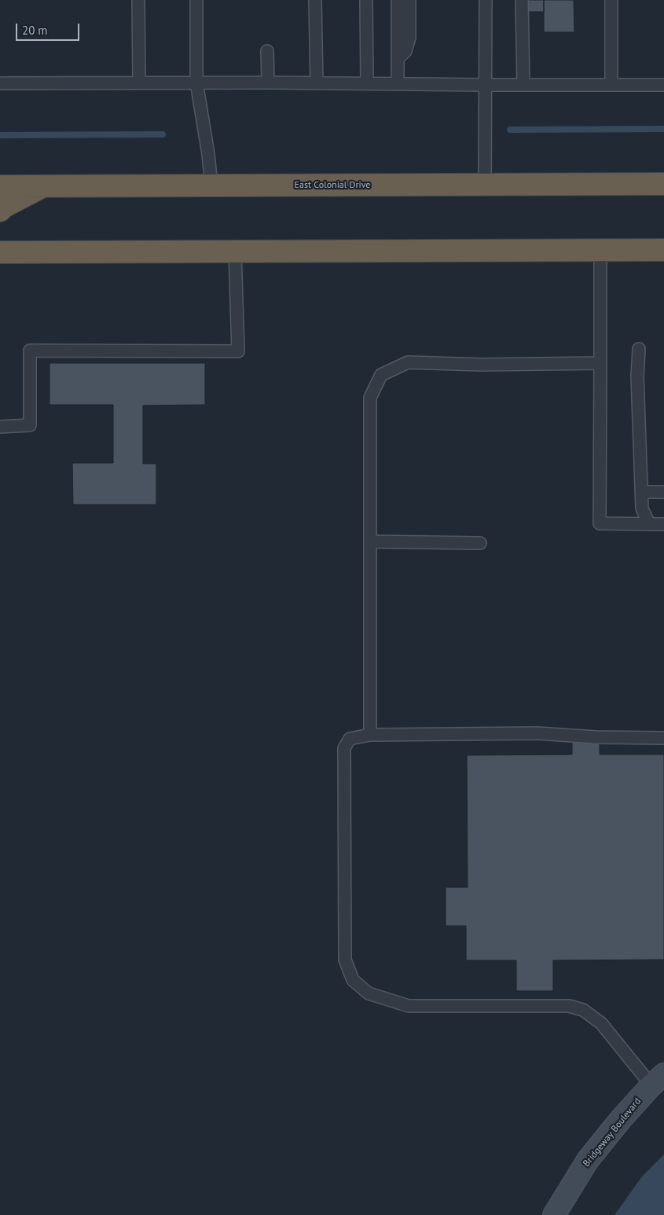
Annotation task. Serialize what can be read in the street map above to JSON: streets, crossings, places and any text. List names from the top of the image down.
{
  "streets": {
    "highway": ["East Colonial Drive"],
    "street": ["Bridgeway Boulevard"]
  },
  "scale_bar": "20 m"
}
